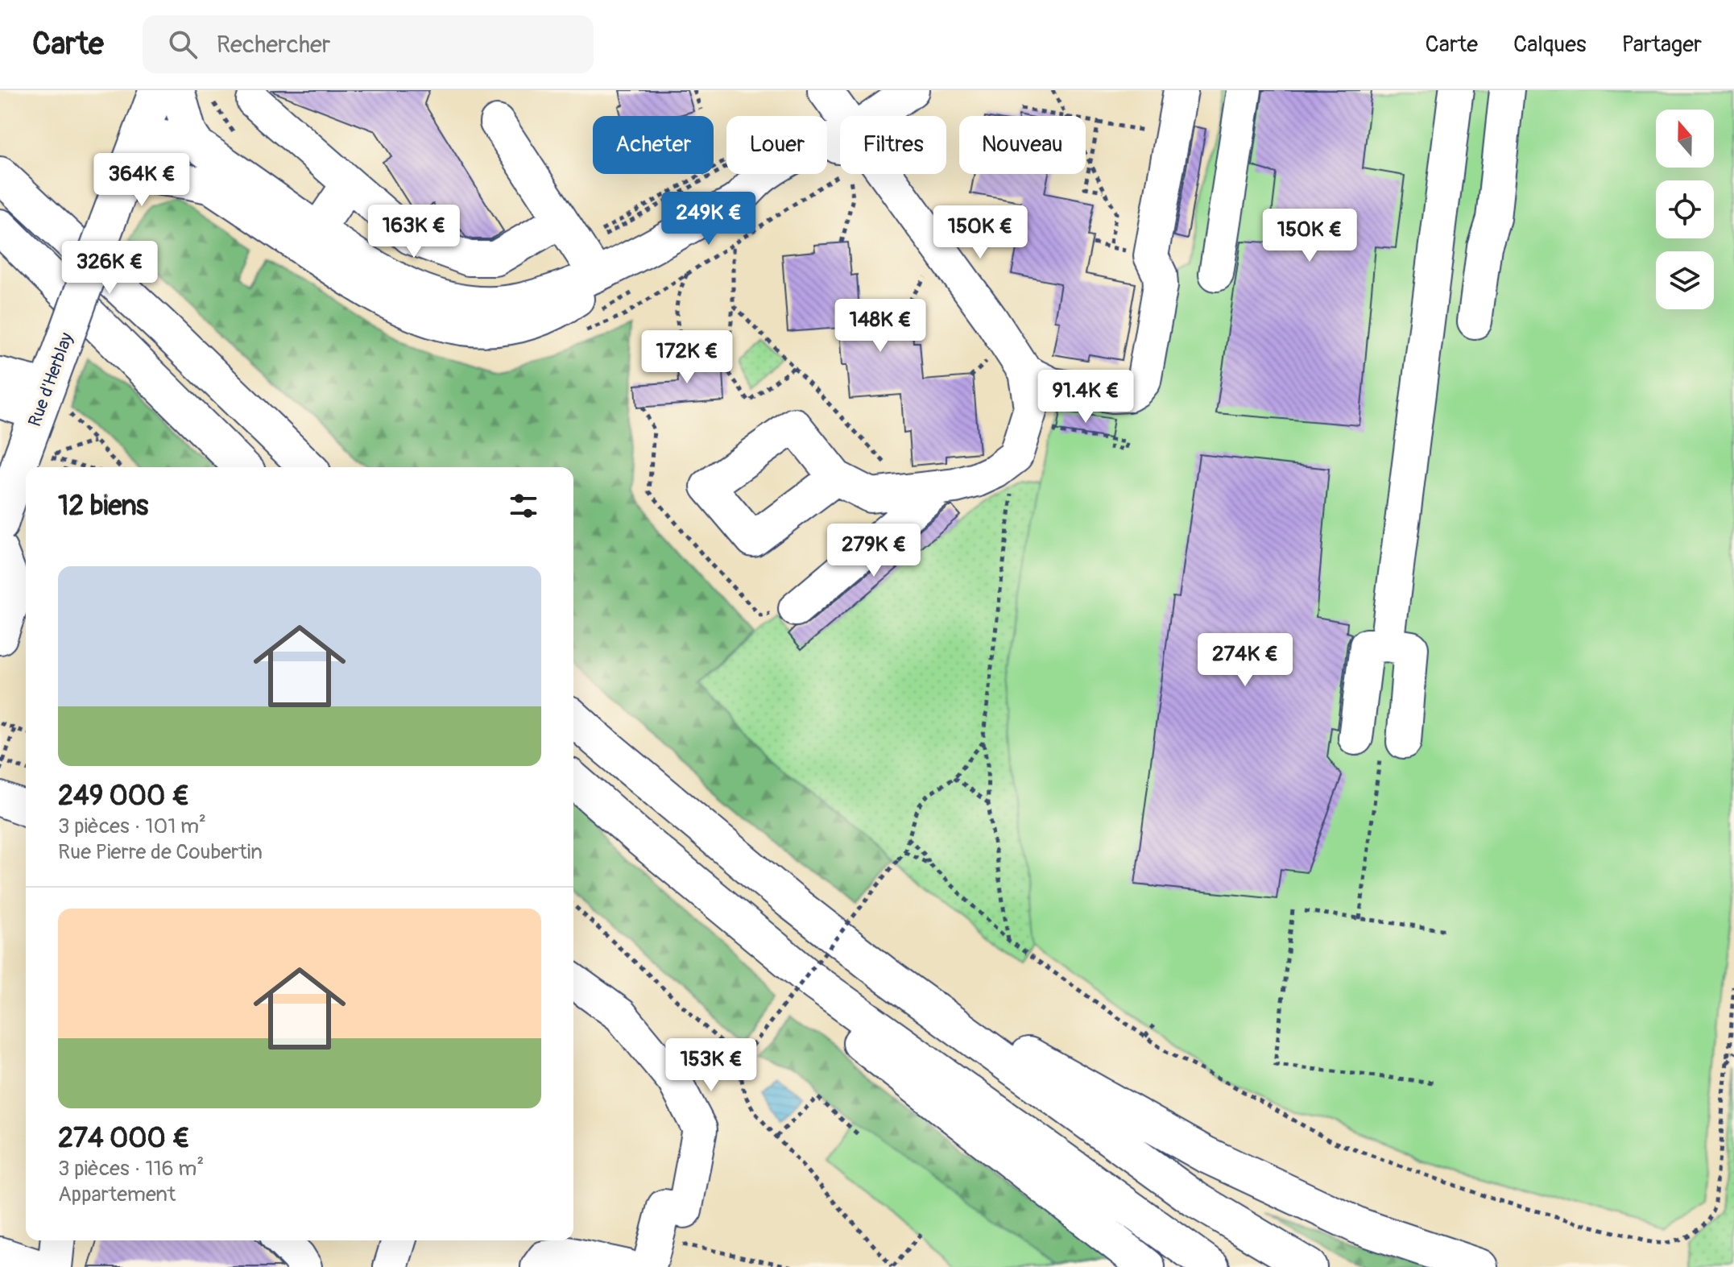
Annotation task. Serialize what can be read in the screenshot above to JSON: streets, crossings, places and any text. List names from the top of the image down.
{
  "streets": {
    "main road": ["Rue d'Herblay"]
  },
  "north": "top",
  "page": {
    "header": "Carte",
    "search": "Rechercher",
    "nav": ["Carte", "Calques", "Partager"],
    "chip": [
      "Acheter",
      "Louer",
      "Filtres",
      "Nouveau"
    ],
    "price": [
      "364K €",
      "249K €",
      "163K €",
      "150K €",
      "150K €",
      "326K €",
      "148K €",
      "172K €",
      "91.4K €",
      "279K €",
      "274K €",
      "153K €"
    ],
    "heading": "12 biens",
    "list": [
      {
        "name": "249 000 €",
        "note": "3 pièces · 101 m² · Rue Pierre de Coubertin"
      },
      {
        "name": "274 000 €",
        "note": "3 pièces · 116 m² · Appartement"
      }
    ]
  }
}
